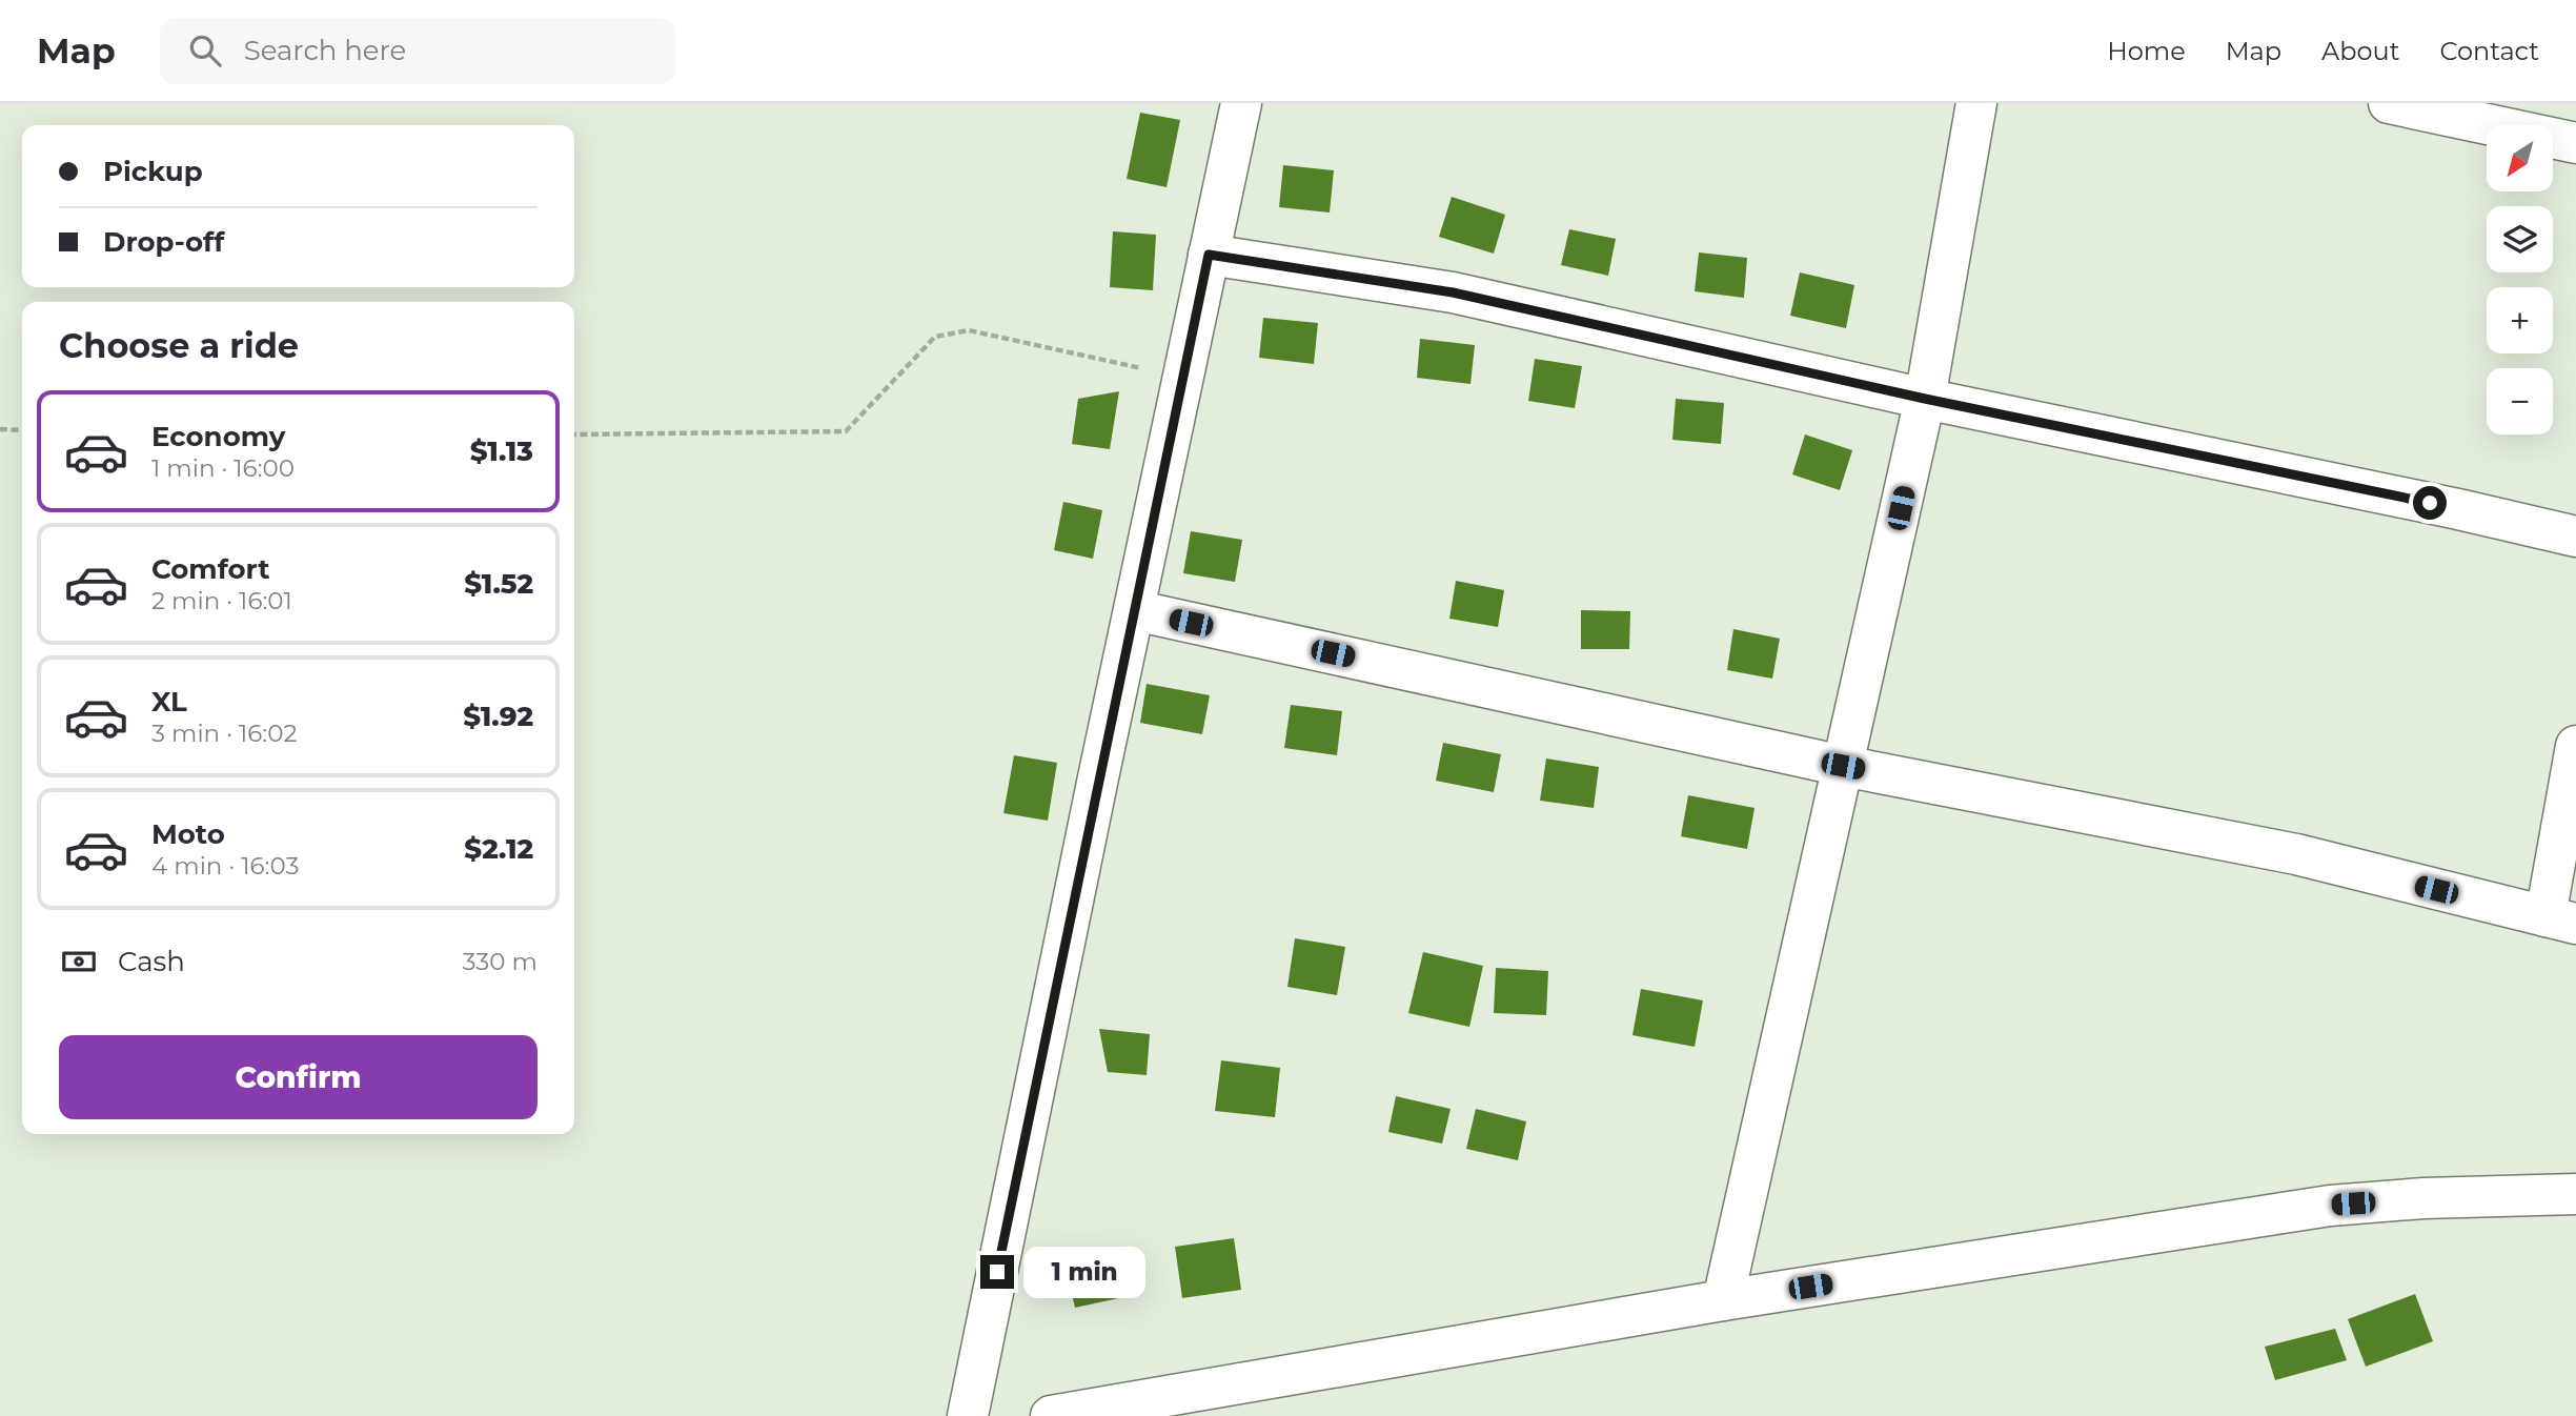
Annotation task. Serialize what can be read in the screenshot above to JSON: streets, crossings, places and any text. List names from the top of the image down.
{
  "north": "bottom left",
  "page": {
    "header": "Map",
    "search": "Search here",
    "nav": [
      "Home",
      "Map",
      "About",
      "Contact"
    ],
    "map_buttons": ["+", "−"],
    "banner": ["Pickup", "Drop-off"],
    "heading": "Choose a ride",
    "list": [
      {
        "name": "Economy",
        "note": "1 min · 16:00",
        "value": "$1.13"
      },
      {
        "name": "Comfort",
        "note": "2 min · 16:01",
        "value": "$1.52"
      },
      {
        "name": "XL",
        "note": "3 min · 16:02",
        "value": "$1.92"
      },
      {
        "name": "Moto",
        "note": "4 min · 16:03",
        "value": "$2.12"
      }
    ],
    "pay": ["Cash", "330 m"],
    "buttons": "Confirm",
    "bubble": "1 min"
  }
}
